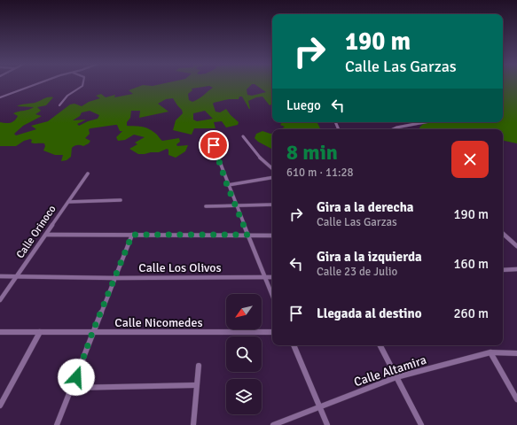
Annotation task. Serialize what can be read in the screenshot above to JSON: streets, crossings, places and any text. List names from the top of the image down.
{
  "streets": {
    "street": [
      "Calle Orinoco",
      "Calle Los Olivos",
      "Calle Nicomedes",
      "Calle Altamira"
    ]
  },
  "crossings": [
    ["Calle Orinoco", "Calle Los Olivos"]
  ],
  "north": "bottom left",
  "page": {
    "turn": ["190 m", "Calle Las Garzas"],
    "then": "Luego",
    "heading": ["8 min", "610 m · 11:28"],
    "list": [
      {
        "name": "Gira a la derecha",
        "note": "Calle Las Garzas",
        "value": "190 m"
      },
      {
        "name": "Gira a la izquierda",
        "note": "Calle 23 de Julio",
        "value": "160 m"
      },
      {
        "name": "Llegada al destino",
        "value": "260 m"
      }
    ]
  }
}
